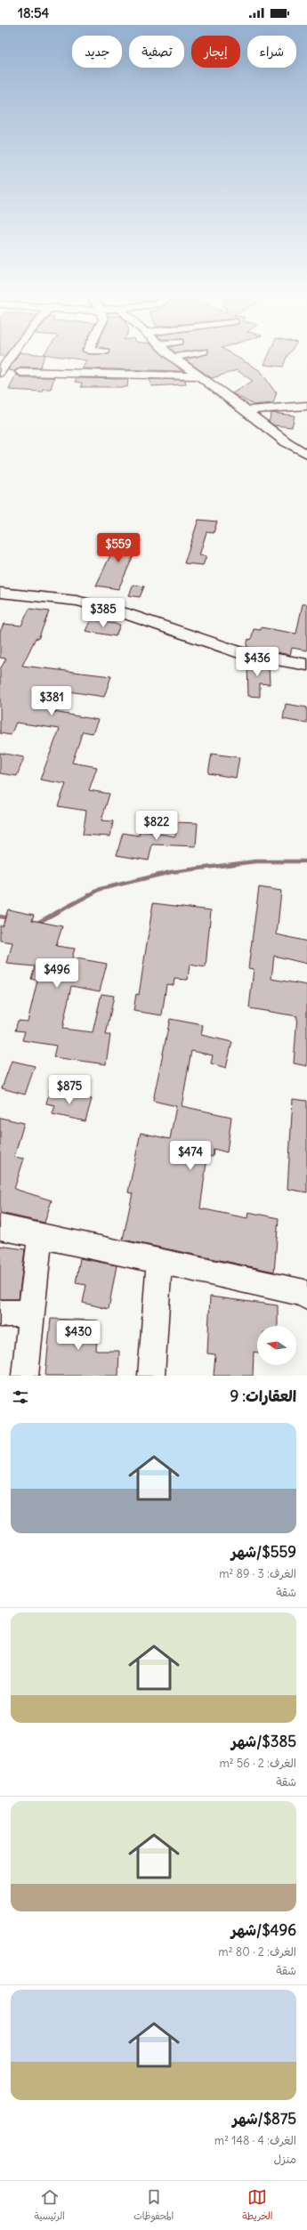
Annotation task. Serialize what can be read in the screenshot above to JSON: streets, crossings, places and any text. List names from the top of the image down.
{
  "north": "left",
  "page": {
    "status": "18:54",
    "chip": [
      "شراء",
      "إيجار",
      "تصفية",
      "جديد"
    ],
    "price": [
      "$559",
      "$385",
      "$436",
      "$381",
      "$822",
      "$496",
      "$875",
      "$474",
      "$430"
    ],
    "heading": "العقارات: 9",
    "list": [
      {
        "name": "$559/شهر",
        "note": "الغرف: 3 · 89 m² · شقة"
      },
      {
        "name": "$385/شهر",
        "note": "الغرف: 2 · 56 m² · شقة"
      },
      {
        "name": "$496/شهر",
        "note": "الغرف: 2 · 80 m² · شقة"
      },
      {
        "name": "$875/شهر",
        "note": "الغرف: 4 · 148 m² · منزل"
      }
    ],
    "tabs": ["الخريطة", "المحفوظات", "الرئيسية"]
  }
}
